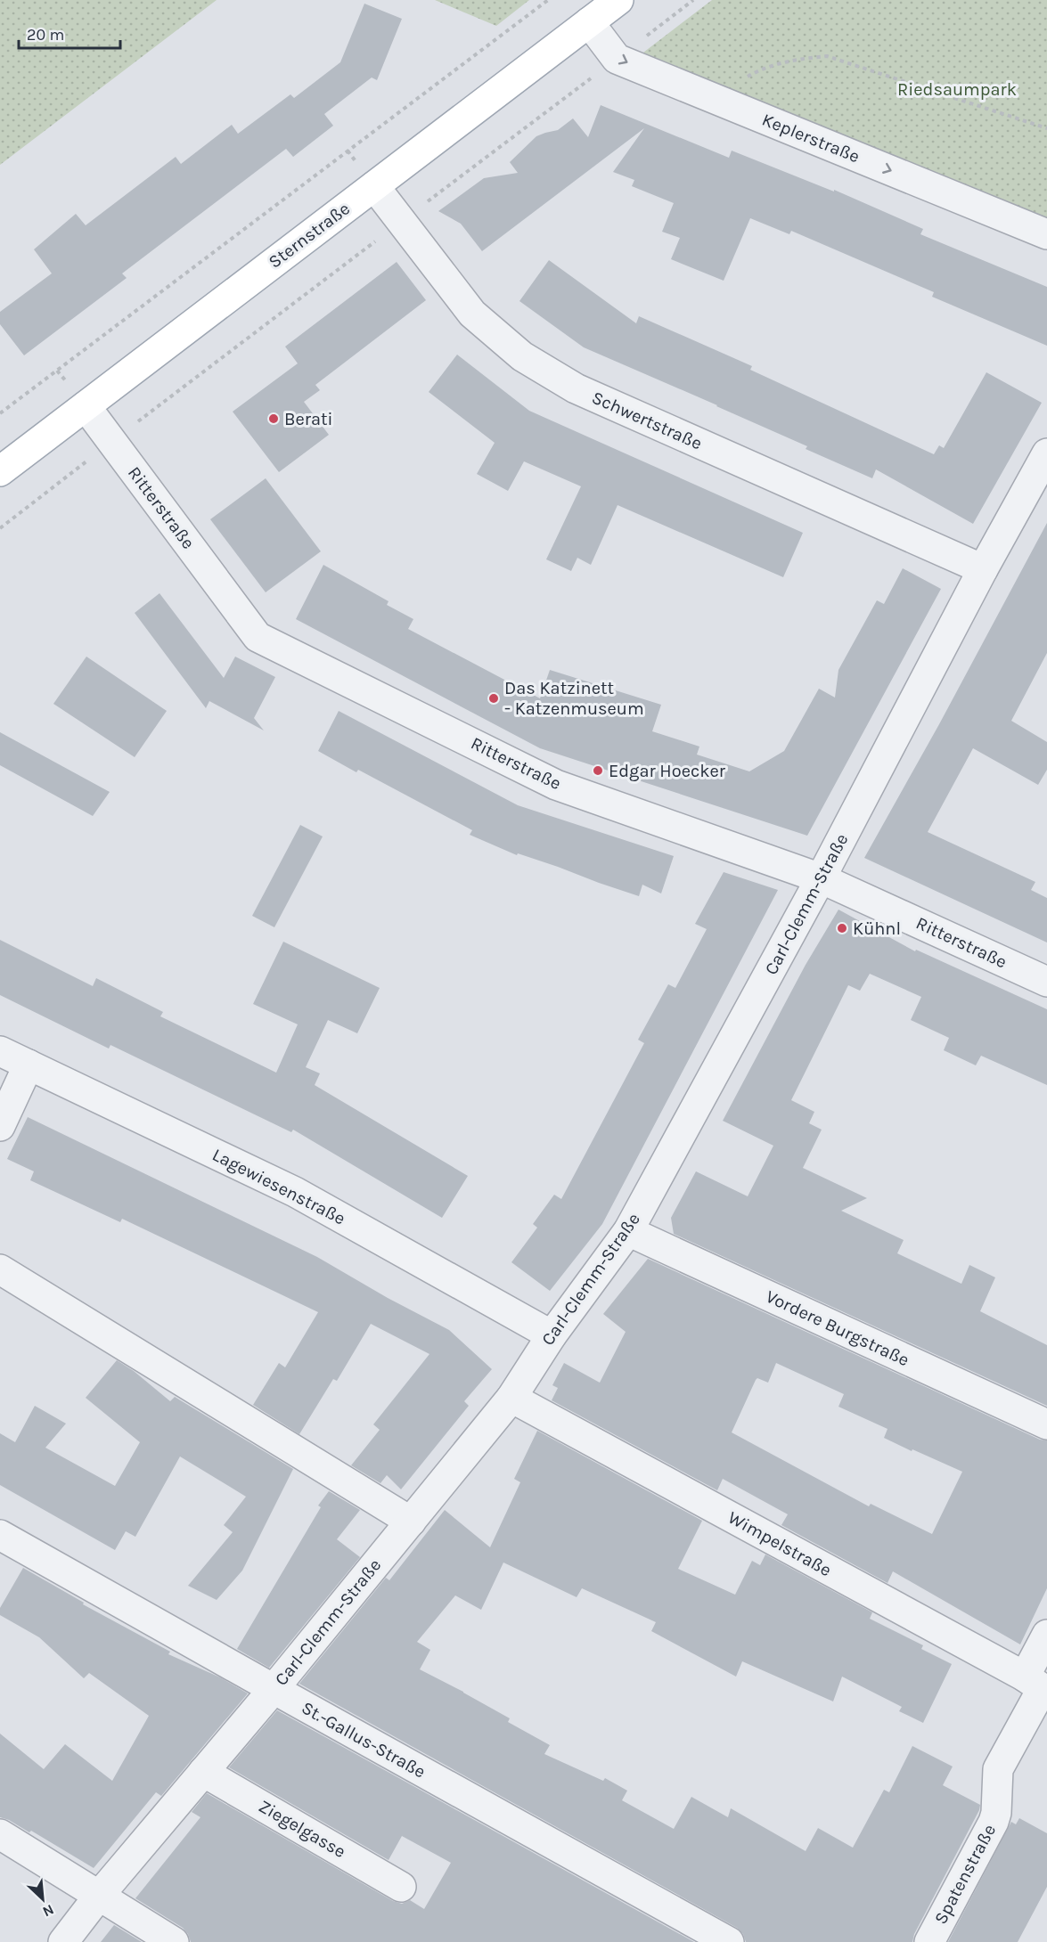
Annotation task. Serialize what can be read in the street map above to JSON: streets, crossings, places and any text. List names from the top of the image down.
{
  "streets": {
    "main road": ["Sternstraße"],
    "street": [
      "Keplerstraße",
      "Schwertstraße",
      "Ritterstraße",
      "Carl-Clemm-Straße",
      "Lagewiesenstraße",
      "Vordere Burgstraße",
      "Wimpelstraße",
      "St.-Gallus-Straße",
      "Ziegelgasse",
      "Spatenstraße"
    ]
  },
  "crossings": [
    ["Sternstraße", "Schwertstraße"],
    ["Sternstraße", "Ritterstraße"],
    ["Schwertstraße", "Carl-Clemm-Straße"],
    ["Ritterstraße", "Carl-Clemm-Straße"],
    ["Carl-Clemm-Straße", "Lagewiesenstraße"],
    ["Carl-Clemm-Straße", "Vordere Burgstraße"],
    ["Carl-Clemm-Straße", "Wimpelstraße"],
    ["Carl-Clemm-Straße", "St.-Gallus-Straße"],
    ["Carl-Clemm-Straße", "Ziegelgasse"],
    ["Wimpelstraße", "Spatenstraße"]
  ],
  "one_way": ["Keplerstraße"],
  "parks": ["Riedsaumpark"],
  "places": [
    "Berati",
    "Das Katzinett - Katzenmuseum",
    "Edgar Hoecker",
    "Kühnl"
  ],
  "scale_bar": "20 m",
  "north": "bottom right"
}
